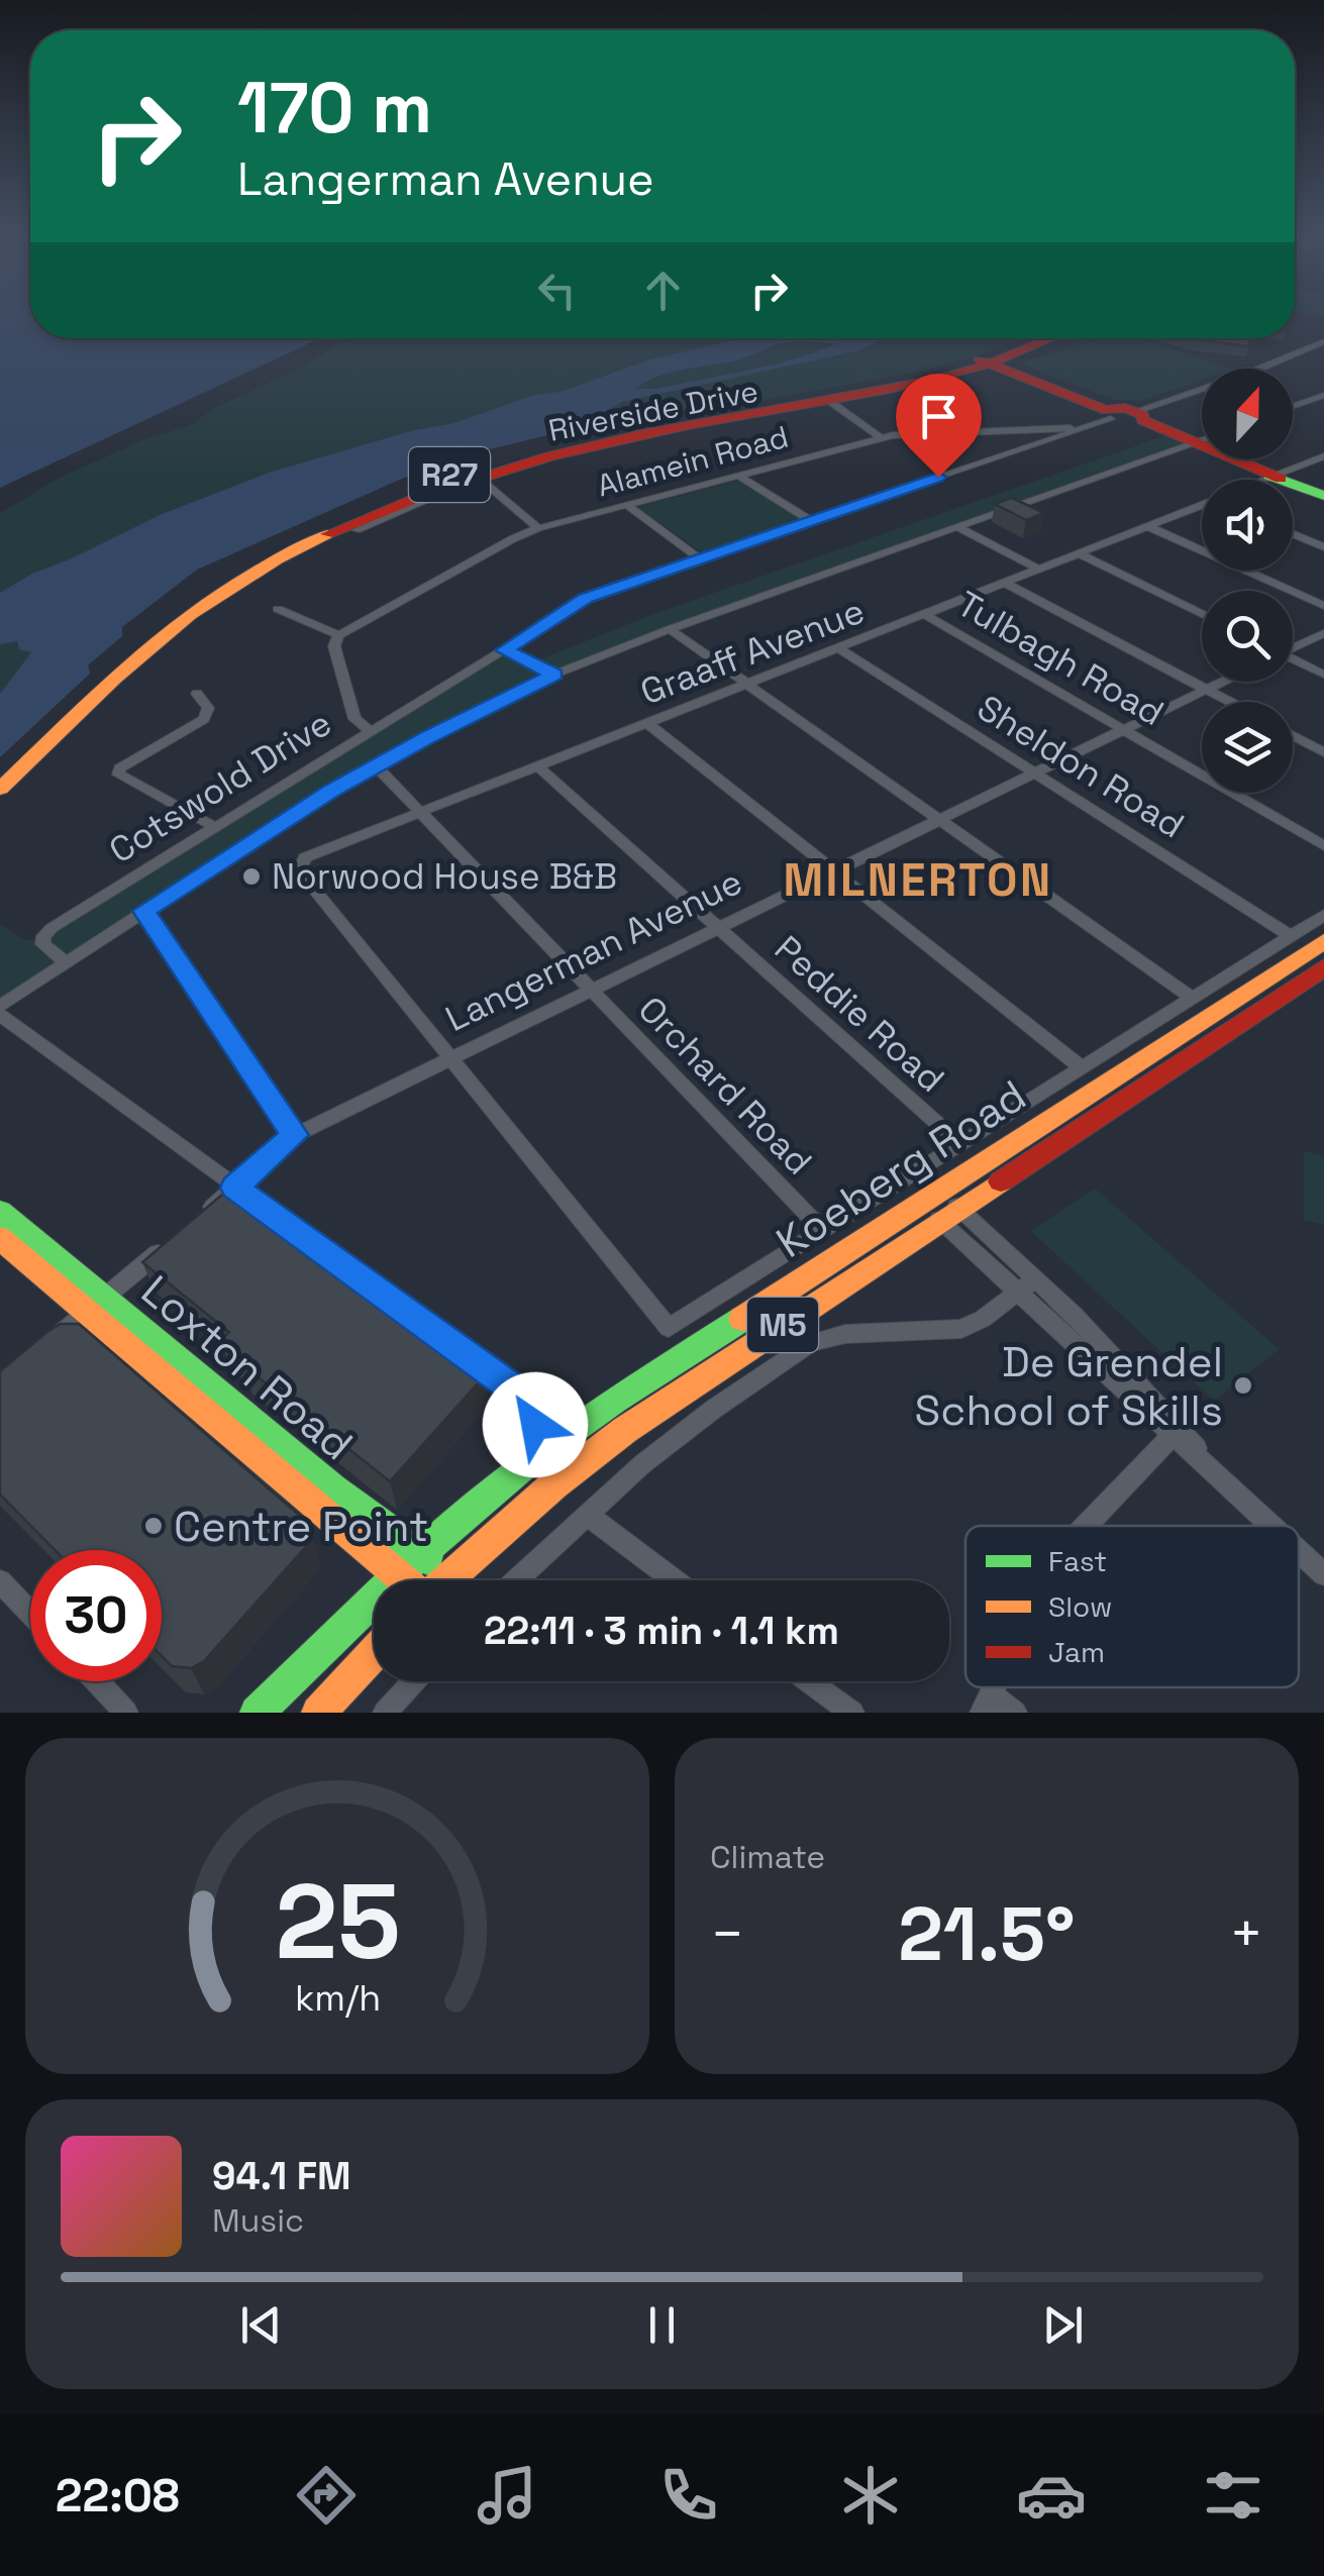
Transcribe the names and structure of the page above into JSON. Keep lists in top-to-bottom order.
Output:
{
  "streets": {
    "main road": [
      "R27",
      "Koeberg Road",
      "M5",
      "Loxton Road"
    ],
    "street": [
      "Riverside Drive",
      "Alamein Road",
      "Graaff Avenue",
      "Tulbagh Road",
      "Sheldon Road",
      "Cotswold Drive",
      "Langerman Avenue",
      "Peddie Road",
      "Orchard Road"
    ]
  },
  "crossings": [
    ["Riverside Drive", "R27"],
    ["Alamein Road", "Cotswold Drive"],
    ["Graaff Avenue", "Tulbagh Road"],
    ["Graaff Avenue", "Sheldon Road"],
    ["Graaff Avenue", "Langerman Avenue"],
    ["Graaff Avenue", "Peddie Road"],
    ["Graaff Avenue", "Orchard Road"],
    ["Tulbagh Road", "Langerman Avenue"],
    ["Sheldon Road", "Langerman Avenue"],
    ["Langerman Avenue", "Peddie Road"],
    ["Langerman Avenue", "Orchard Road"],
    ["Langerman Avenue", "Loxton Road"],
    ["Koeberg Road", "Loxton Road"]
  ],
  "districts": ["MILNERTON"],
  "places": ["Norwood House B&B", "De Grendel School of Skills", "Centre Point"],
  "legend": ["Fast", "Slow", "Jam"],
  "north": "top",
  "page": {
    "turn": ["170 m", "Langerman Avenue"],
    "limit": "30",
    "trip": "22:11 · 3 min · 1.1 km",
    "tile": "Climate",
    "heat": ["−", "21.5°", "+"],
    "song": ["94.1 FM", "Music"],
    "tabs": "22:08",
    "gauge": ["25", "km/h"]
  }
}
